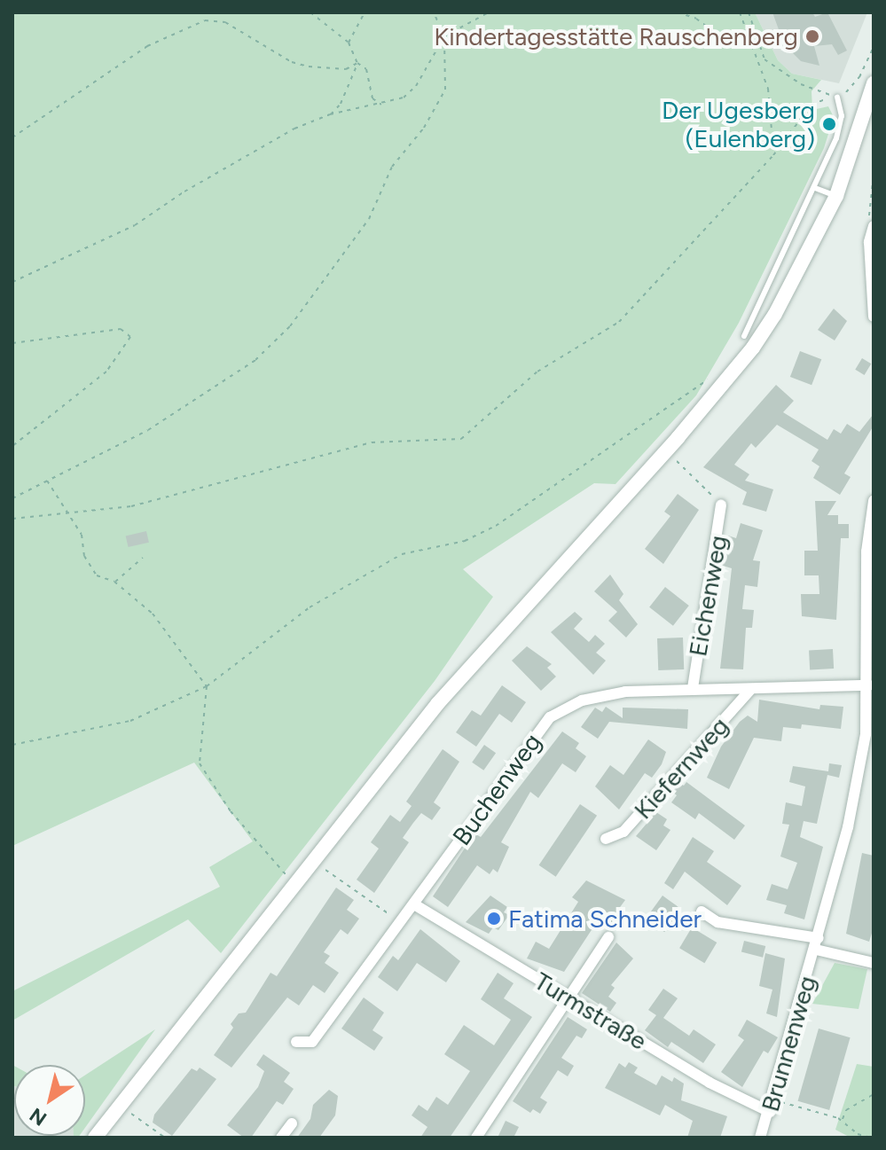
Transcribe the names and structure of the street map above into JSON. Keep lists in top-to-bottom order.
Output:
{
  "streets": {
    "street": [
      "Eichenweg",
      "Kiefernweg",
      "Buchenweg",
      "Turmstraße",
      "Brunnenweg"
    ]
  },
  "crossings": [
    ["Eichenweg", "Buchenweg"],
    ["Kiefernweg", "Buchenweg"],
    ["Buchenweg", "Turmstraße"],
    ["Buchenweg", "Brunnenweg"],
    ["Turmstraße", "Brunnenweg"]
  ],
  "places": ["Kindertagesstätte Rauschenberg", "Der Ugesberg (Eulenberg)", "Fatima Schneider"],
  "north": "bottom left"
}
